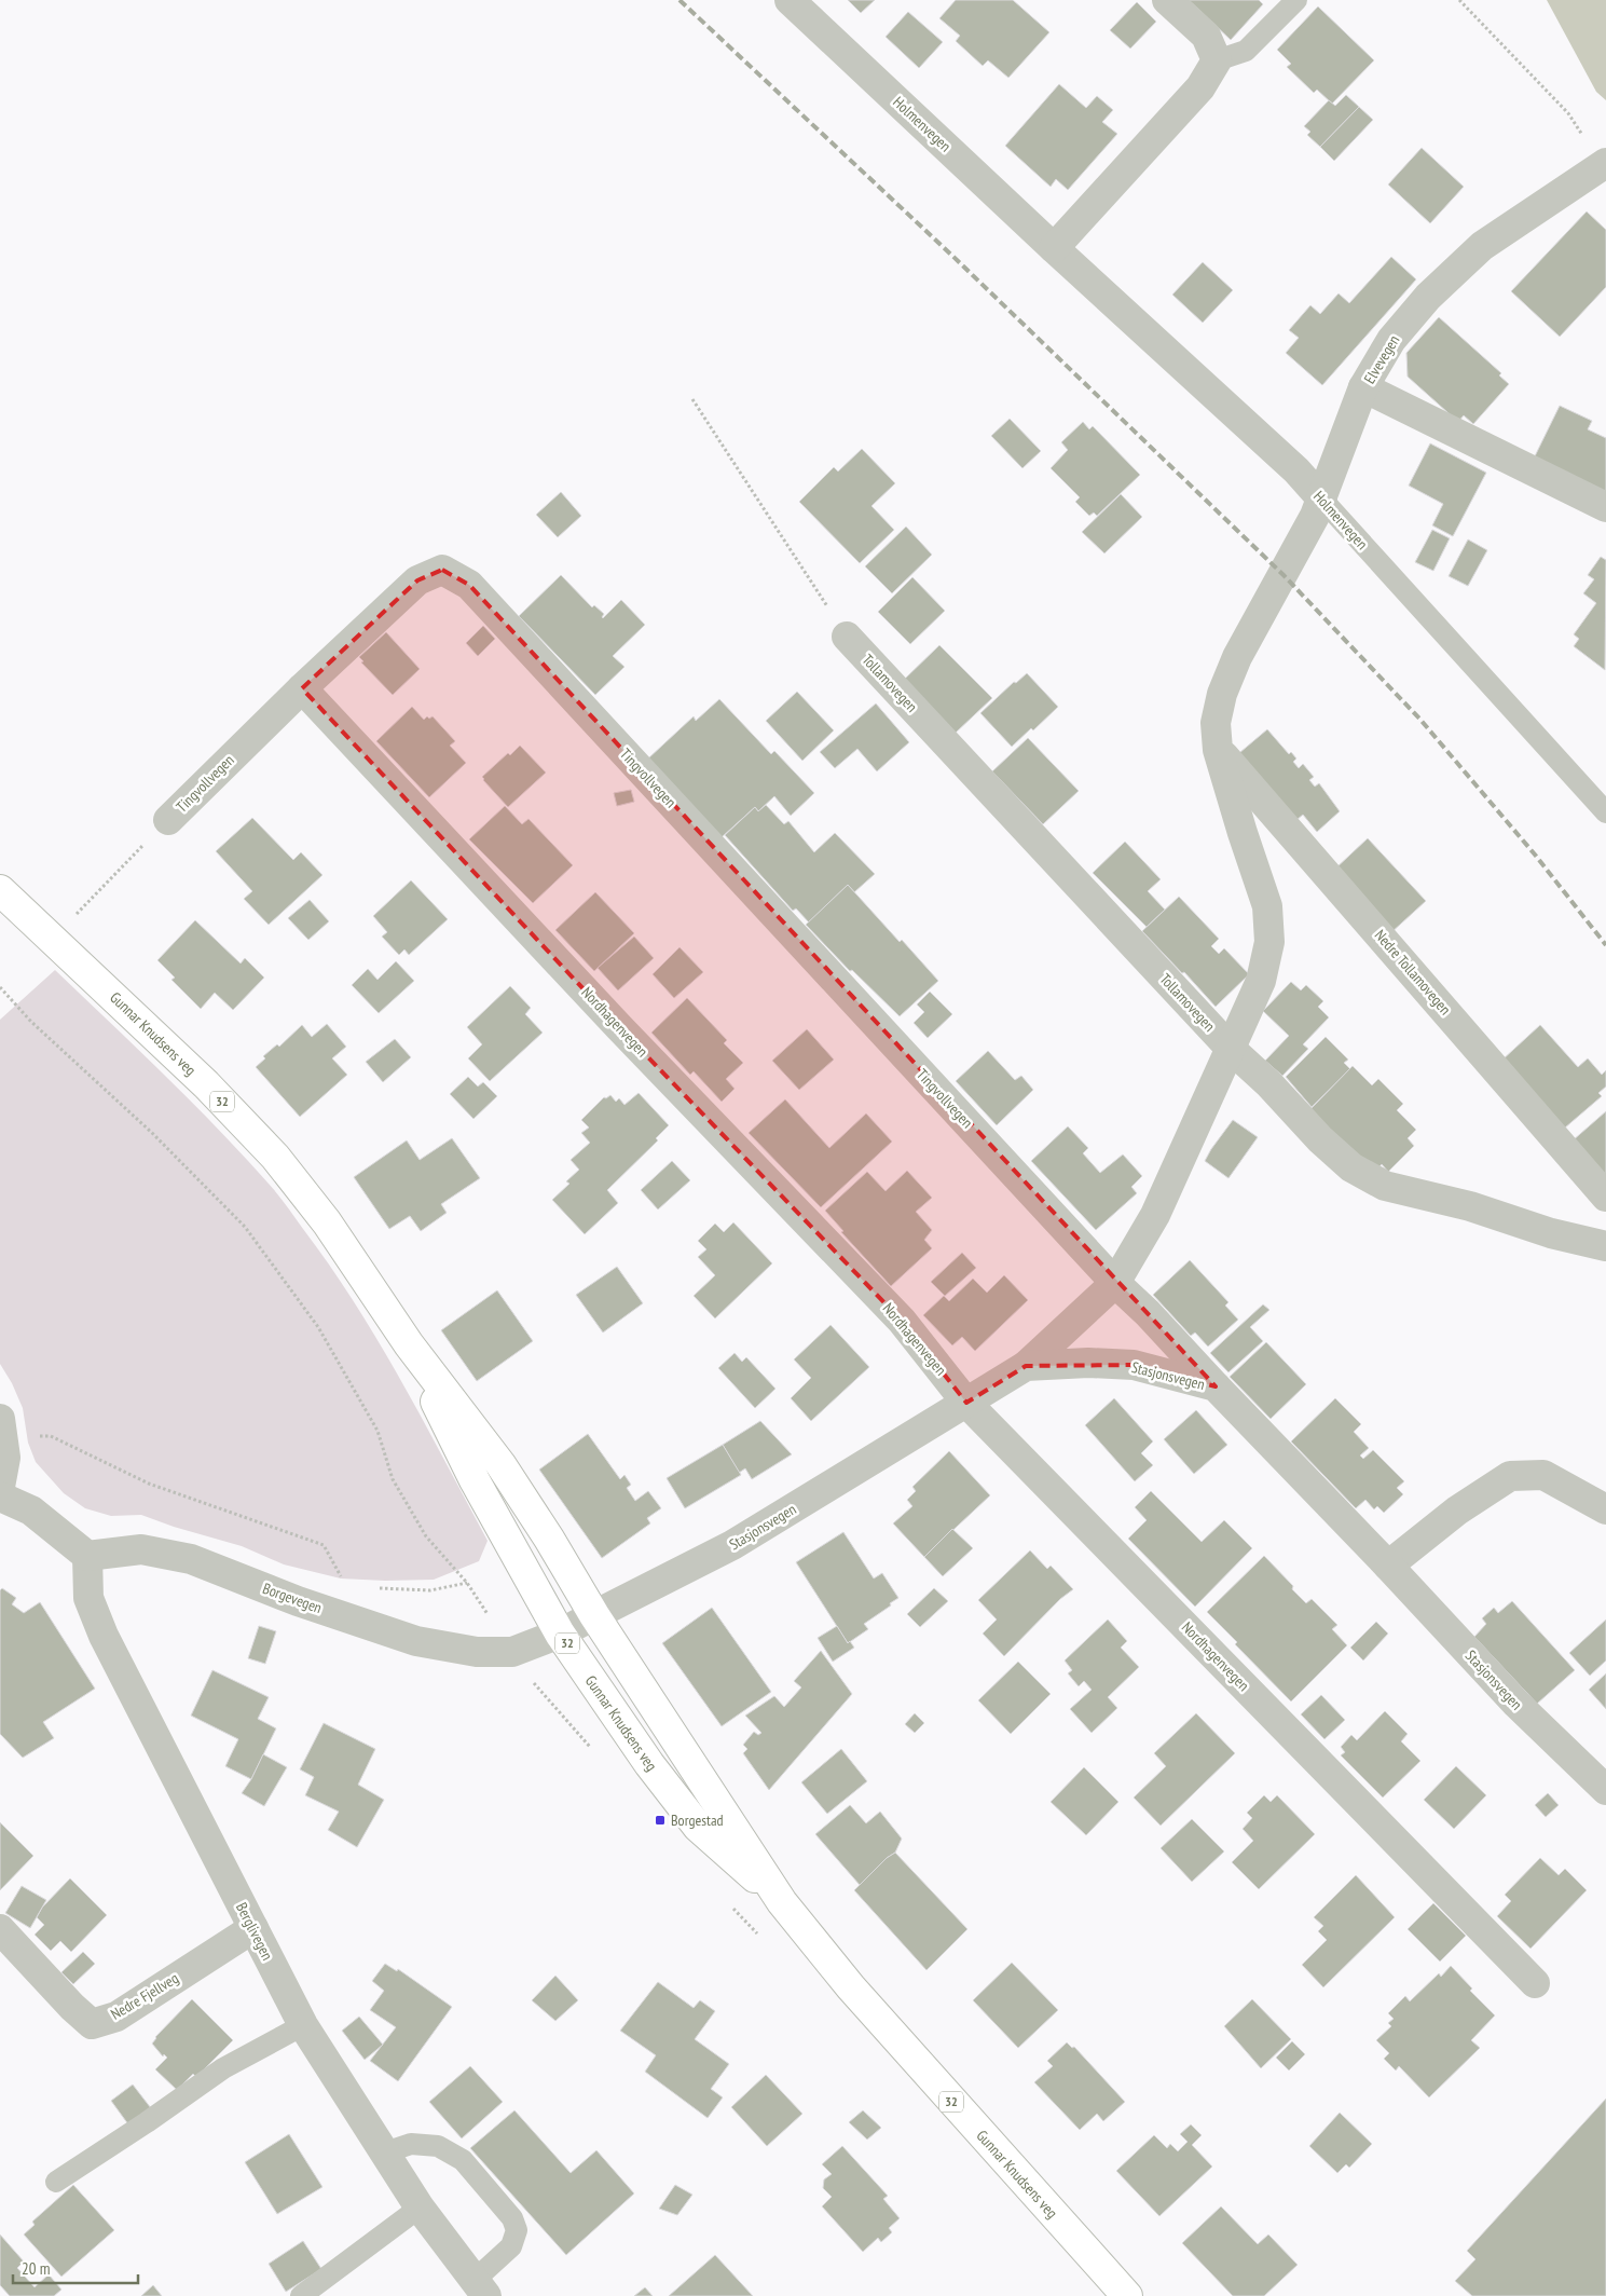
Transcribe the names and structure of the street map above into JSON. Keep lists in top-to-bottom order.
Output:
{
  "streets": {
    "main road": ["Gunnar Knudsens veg", "32"],
    "street": [
      "Holmenvegen",
      "Elvevegen",
      "Tollamovegen",
      "Tingvollvegen",
      "Nedre Tollamovegen",
      "Nordhagenvegen",
      "Stasjonsvegen",
      "Borgevegen",
      "Berglivegen",
      "Nedre Fjellveg"
    ]
  },
  "crossings": [
    ["Tingvollvegen", "Nordhagenvegen"],
    ["Tingvollvegen", "Gunnar Knudsens veg"],
    ["Tingvollvegen", "Stasjonsvegen"],
    ["Nordhagenvegen", "Stasjonsvegen"],
    ["Gunnar Knudsens veg", "Stasjonsvegen"],
    ["Gunnar Knudsens veg", "Borgevegen"],
    ["Stasjonsvegen", "Borgevegen"],
    ["Borgevegen", "Berglivegen"],
    ["Berglivegen", "Nedre Fjellveg"]
  ],
  "places": {
    "transit": ["Borgestad"]
  },
  "scale_bar": "20 m"
}
